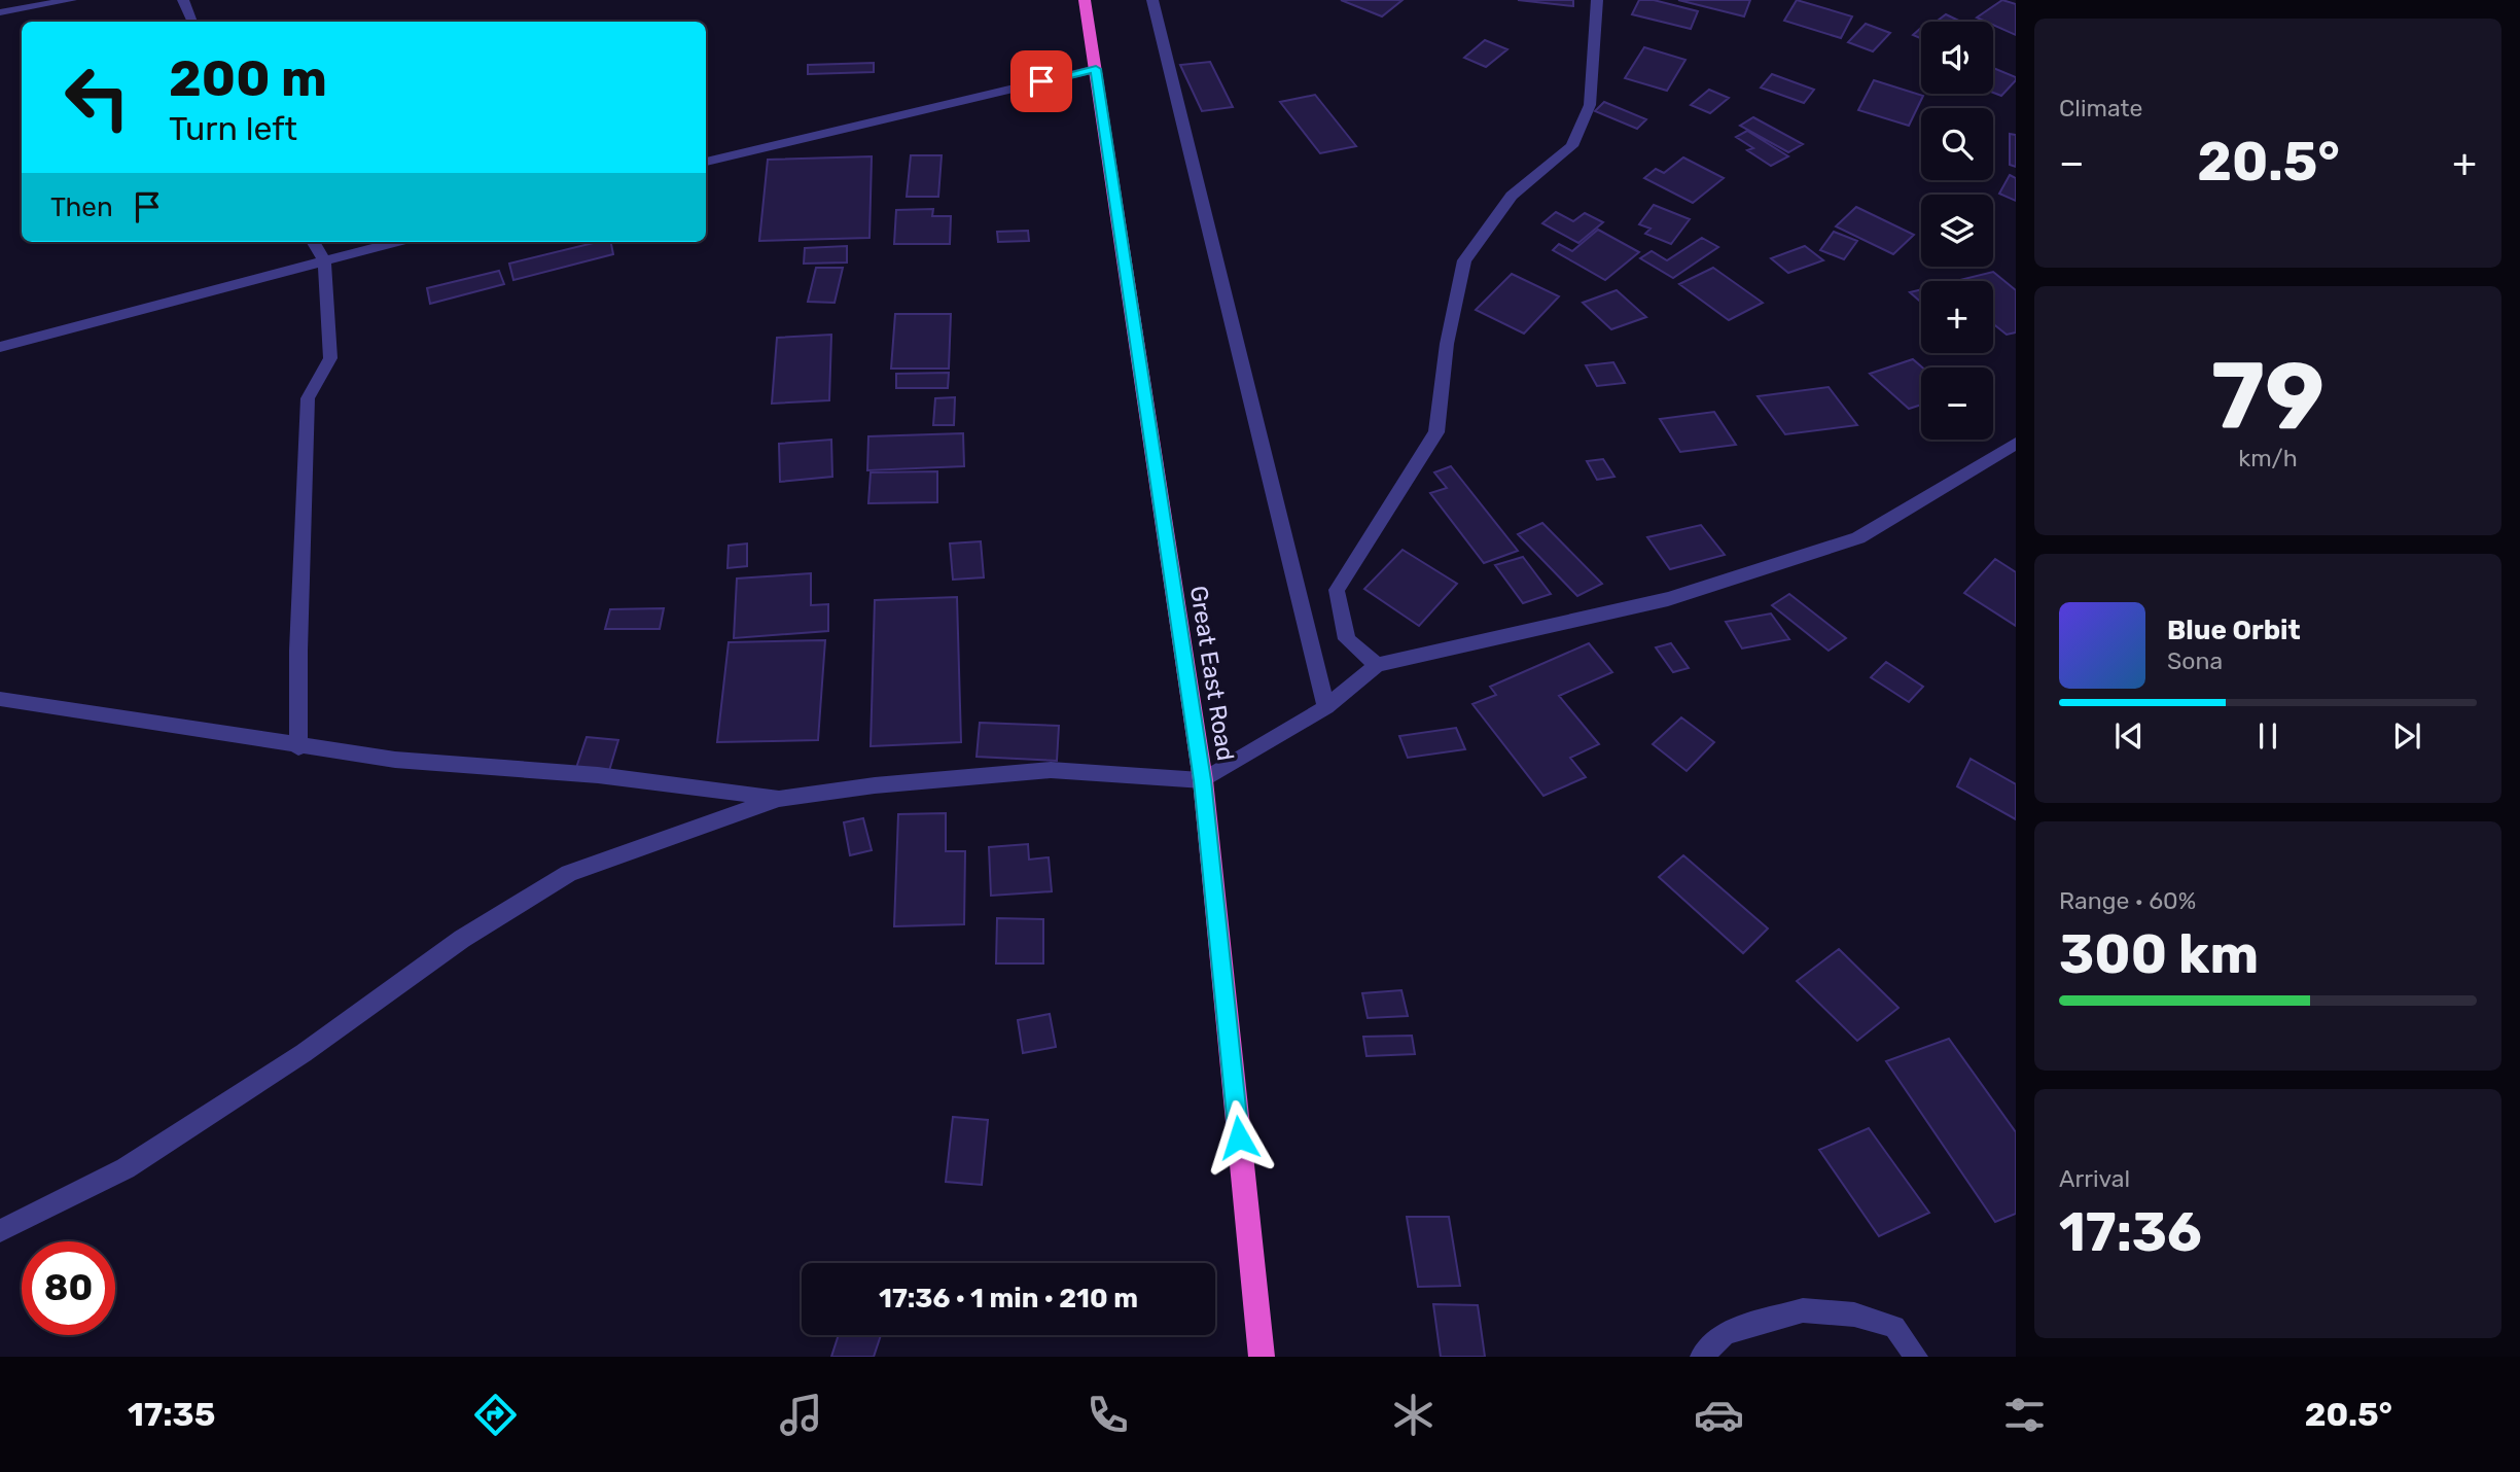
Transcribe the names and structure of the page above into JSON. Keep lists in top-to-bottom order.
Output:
{
  "streets": {
    "highway": ["Great East Road"]
  },
  "page": {
    "tile": [
      "Climate",
      ["79", "km/h"],
      ["Range · 60%", "300 km"],
      ["Arrival", "17:36"]
    ],
    "map_buttons": ["+", "−"],
    "turn": ["200 m", "Turn left"],
    "heat": ["−", "20.5°", "+"],
    "then": "Then",
    "song": ["Blue Orbit", "Sona"],
    "limit": "80",
    "trip": "17:36 · 1 min · 210 m",
    "tabs": ["17:35", "20.5°"]
  }
}
